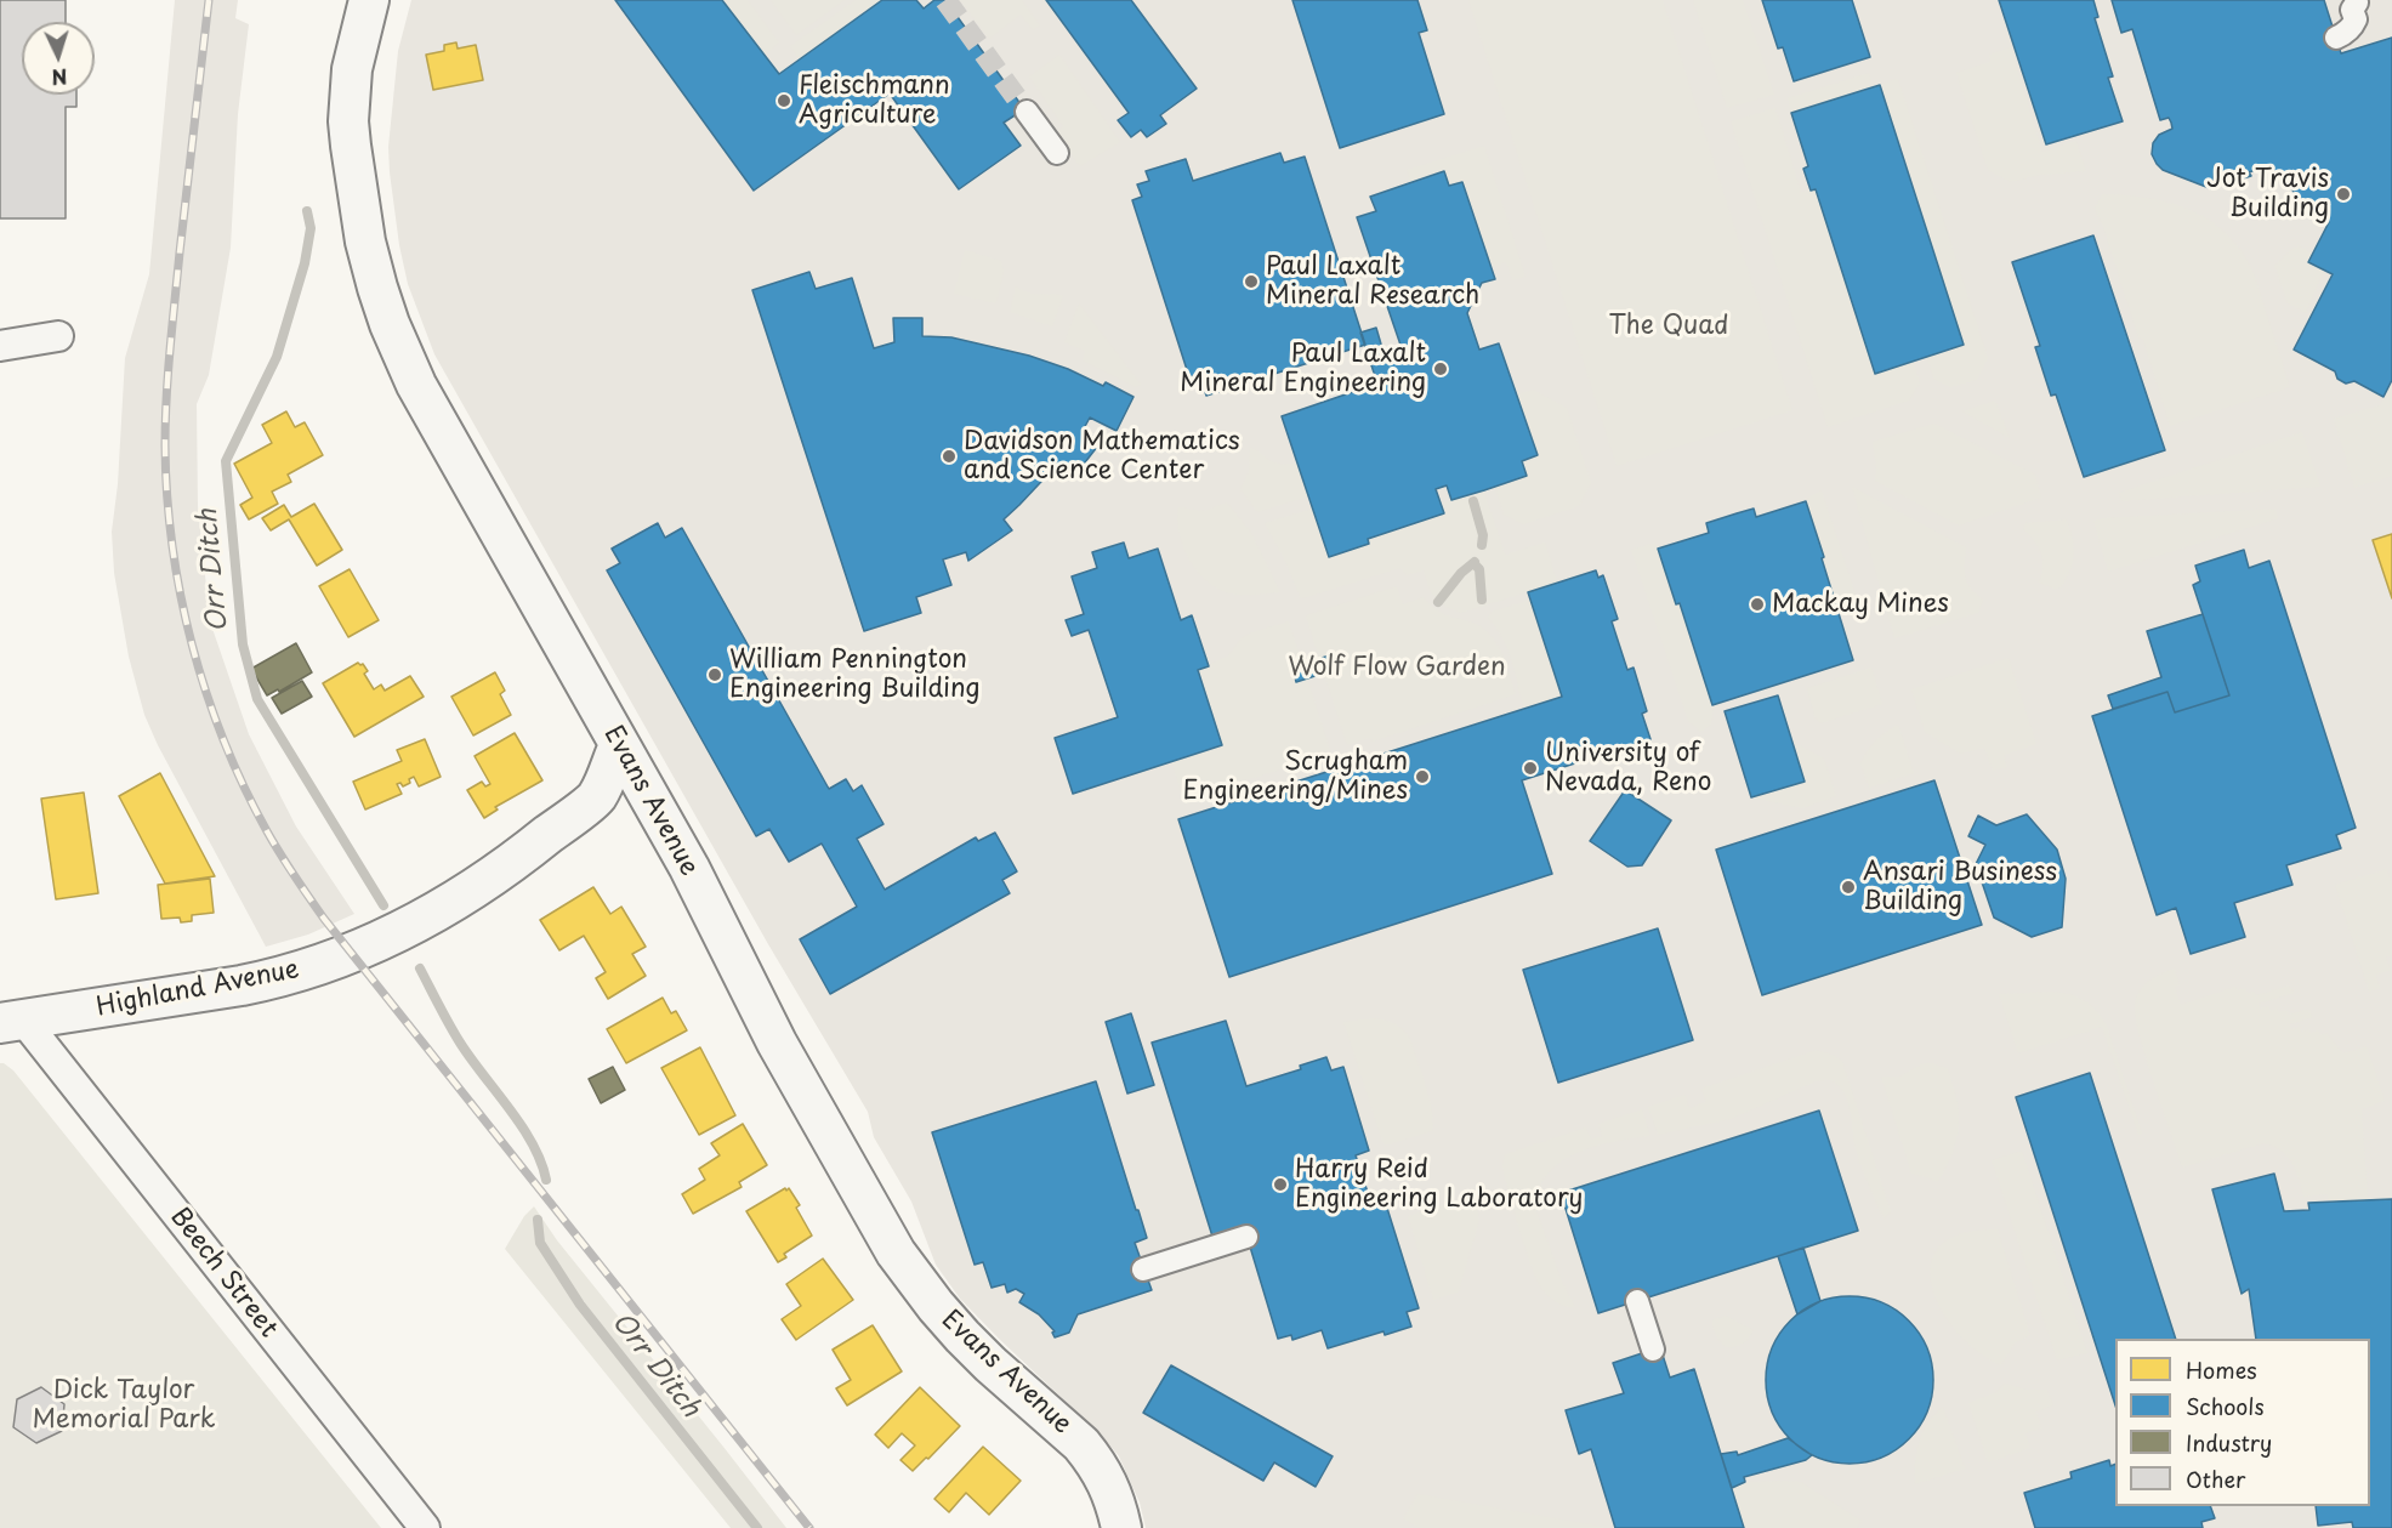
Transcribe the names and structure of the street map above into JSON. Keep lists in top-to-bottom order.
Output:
{
  "streets": {
    "street": ["Evans Avenue", "Highland Avenue", "Beech Street"]
  },
  "crossings": [
    ["Evans Avenue", "Highland Avenue"],
    ["Highland Avenue", "Beech Street"]
  ],
  "water": ["Orr Ditch"],
  "parks": ["The Quad", "Wolf Flow Garden", "Dick Taylor Memorial Park"],
  "places": [
    "Fleischmann Agriculture",
    "Jot Travis Building",
    "Paul Laxalt Mineral Research",
    "Paul Laxalt Mineral Engineering",
    "Davidson Mathematics and Science Center",
    "Mackay Mines",
    "William Pennington Engineering Building",
    "University of Nevada, Reno",
    "Scrugham Engineering/Mines",
    "Ansari Business Building",
    "Harry Reid Engineering Laboratory"
  ],
  "legend": [
    "Homes",
    "Schools",
    "Industry",
    "Other"
  ],
  "north": "bottom"
}
